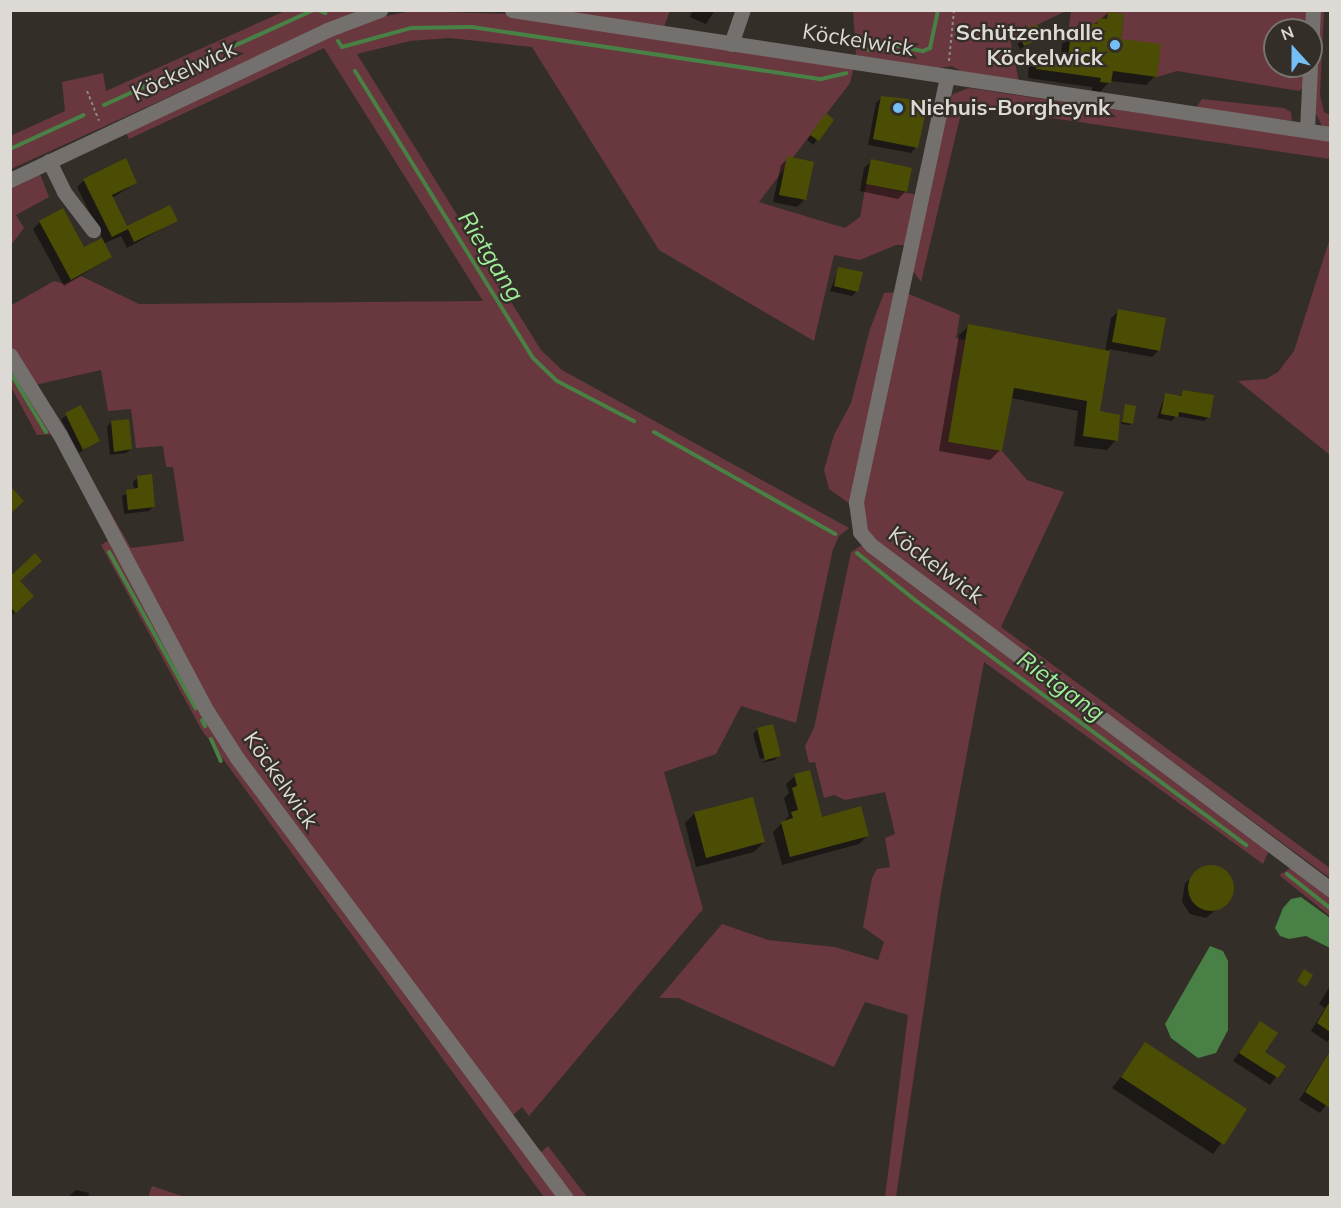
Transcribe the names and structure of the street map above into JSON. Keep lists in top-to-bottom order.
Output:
{
  "streets": {
    "street": ["Köckelwick"]
  },
  "water": ["Rietgang"],
  "places": ["Schützenhalle Köckelwick", "Niehuis-Borgheynk"],
  "north": "top"
}
